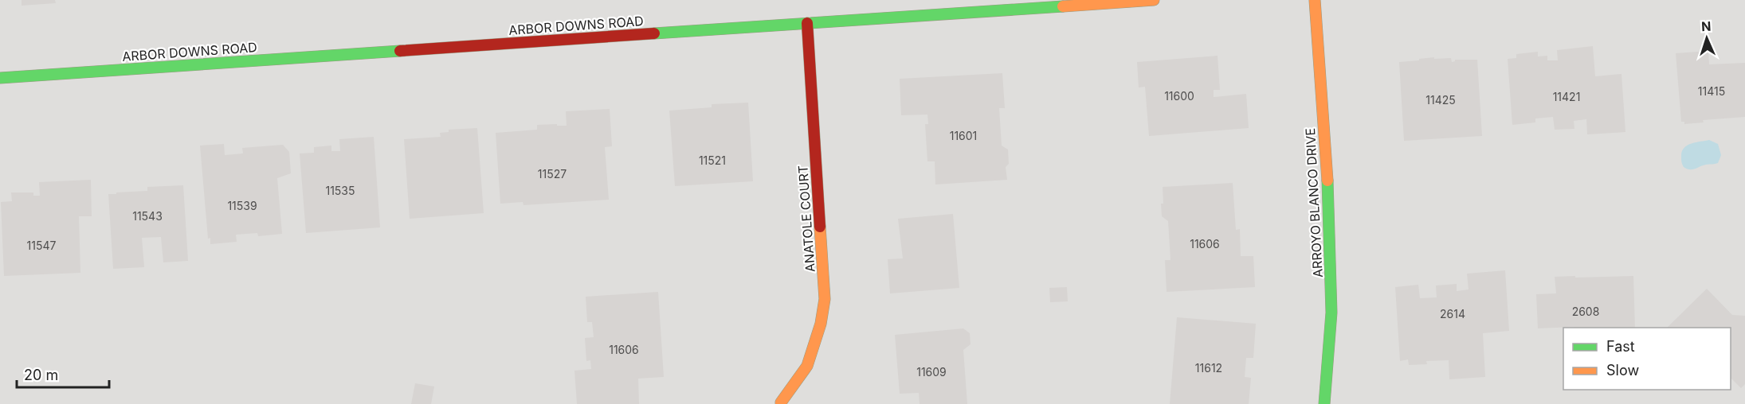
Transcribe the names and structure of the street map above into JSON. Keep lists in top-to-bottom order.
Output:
{
  "streets": {
    "street": ["ARBOR DOWNS ROAD", "ARROYO BLANCO DRIVE", "ANATOLE COURT"]
  },
  "crossings": [
    ["ARBOR DOWNS ROAD", "ANATOLE COURT"]
  ],
  "house_numbers": [
    "11415",
    "11600",
    "11421",
    "11425",
    "11601",
    "11521",
    "11527",
    "11535",
    "11539",
    "11543",
    "11606",
    "11547",
    "2608",
    "2614",
    "11606",
    "11612",
    "11609"
  ],
  "legend": ["Fast", "Slow"],
  "scale_bar": "20 m",
  "north": "top"
}
